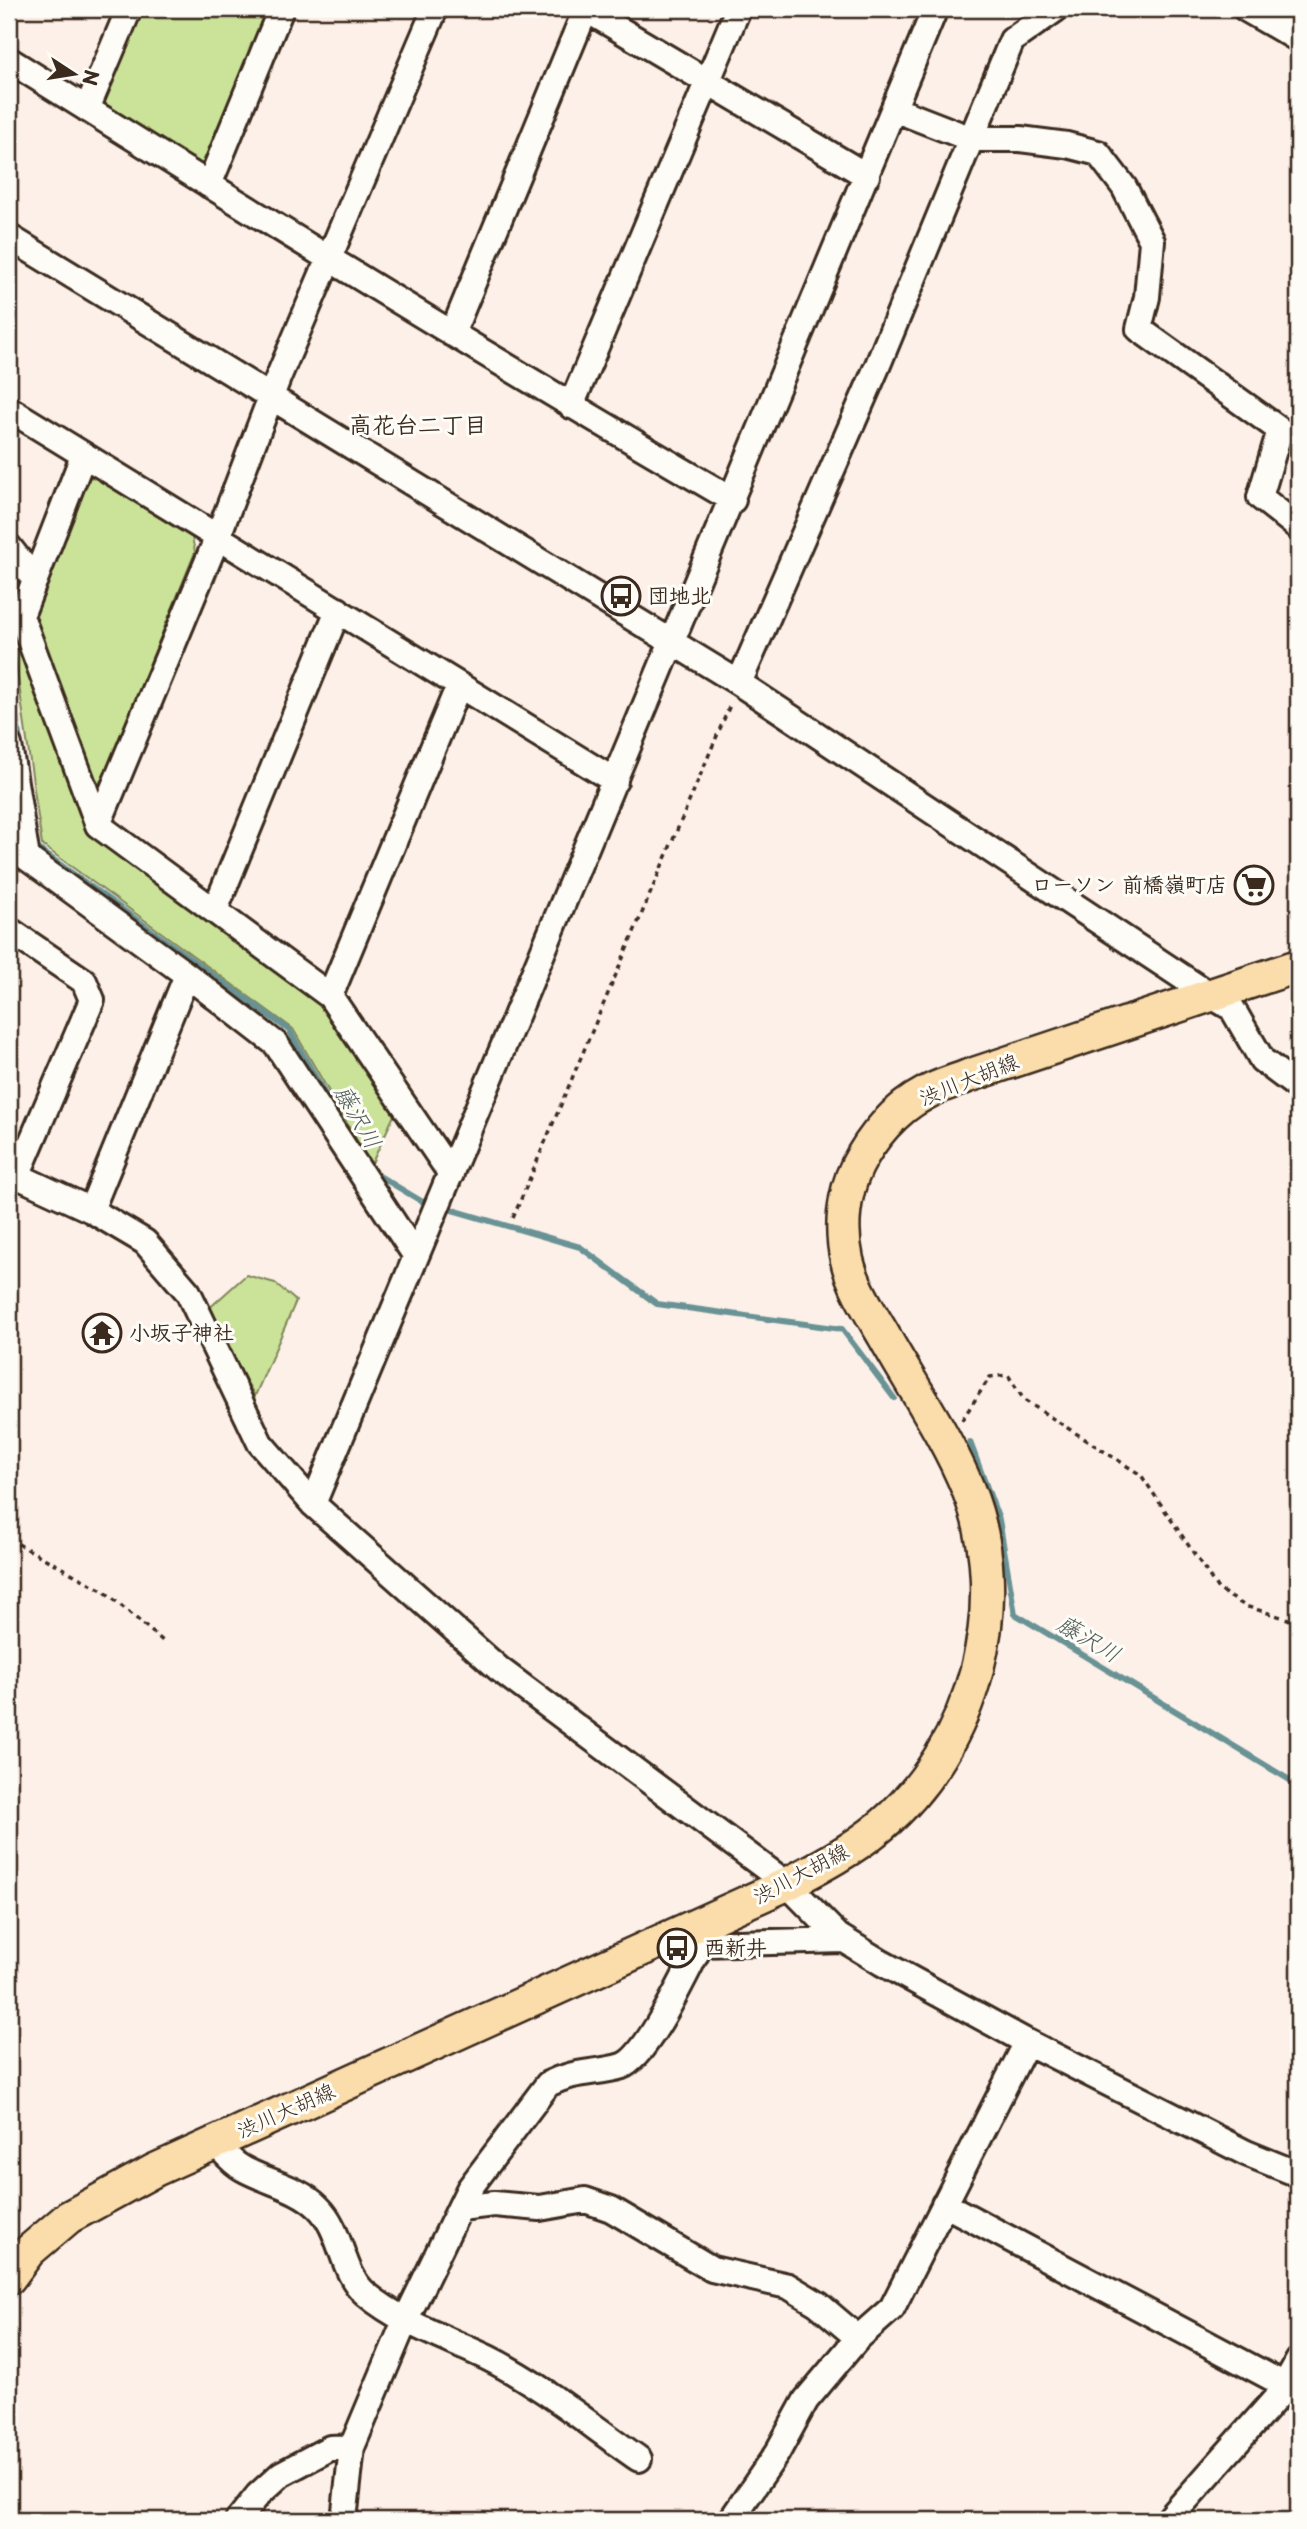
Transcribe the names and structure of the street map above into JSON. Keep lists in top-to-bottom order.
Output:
{
  "streets": {
    "main road": ["渋川大胡線"]
  },
  "districts": ["高花台二丁目"],
  "water": ["藤沢川"],
  "places": {
    "bus stop": ["団地北", "西新井"],
    "supermarket": ["ローソン 前橋嶺町店"],
    "temple": ["小坂子神社"]
  },
  "north": "right"
}
